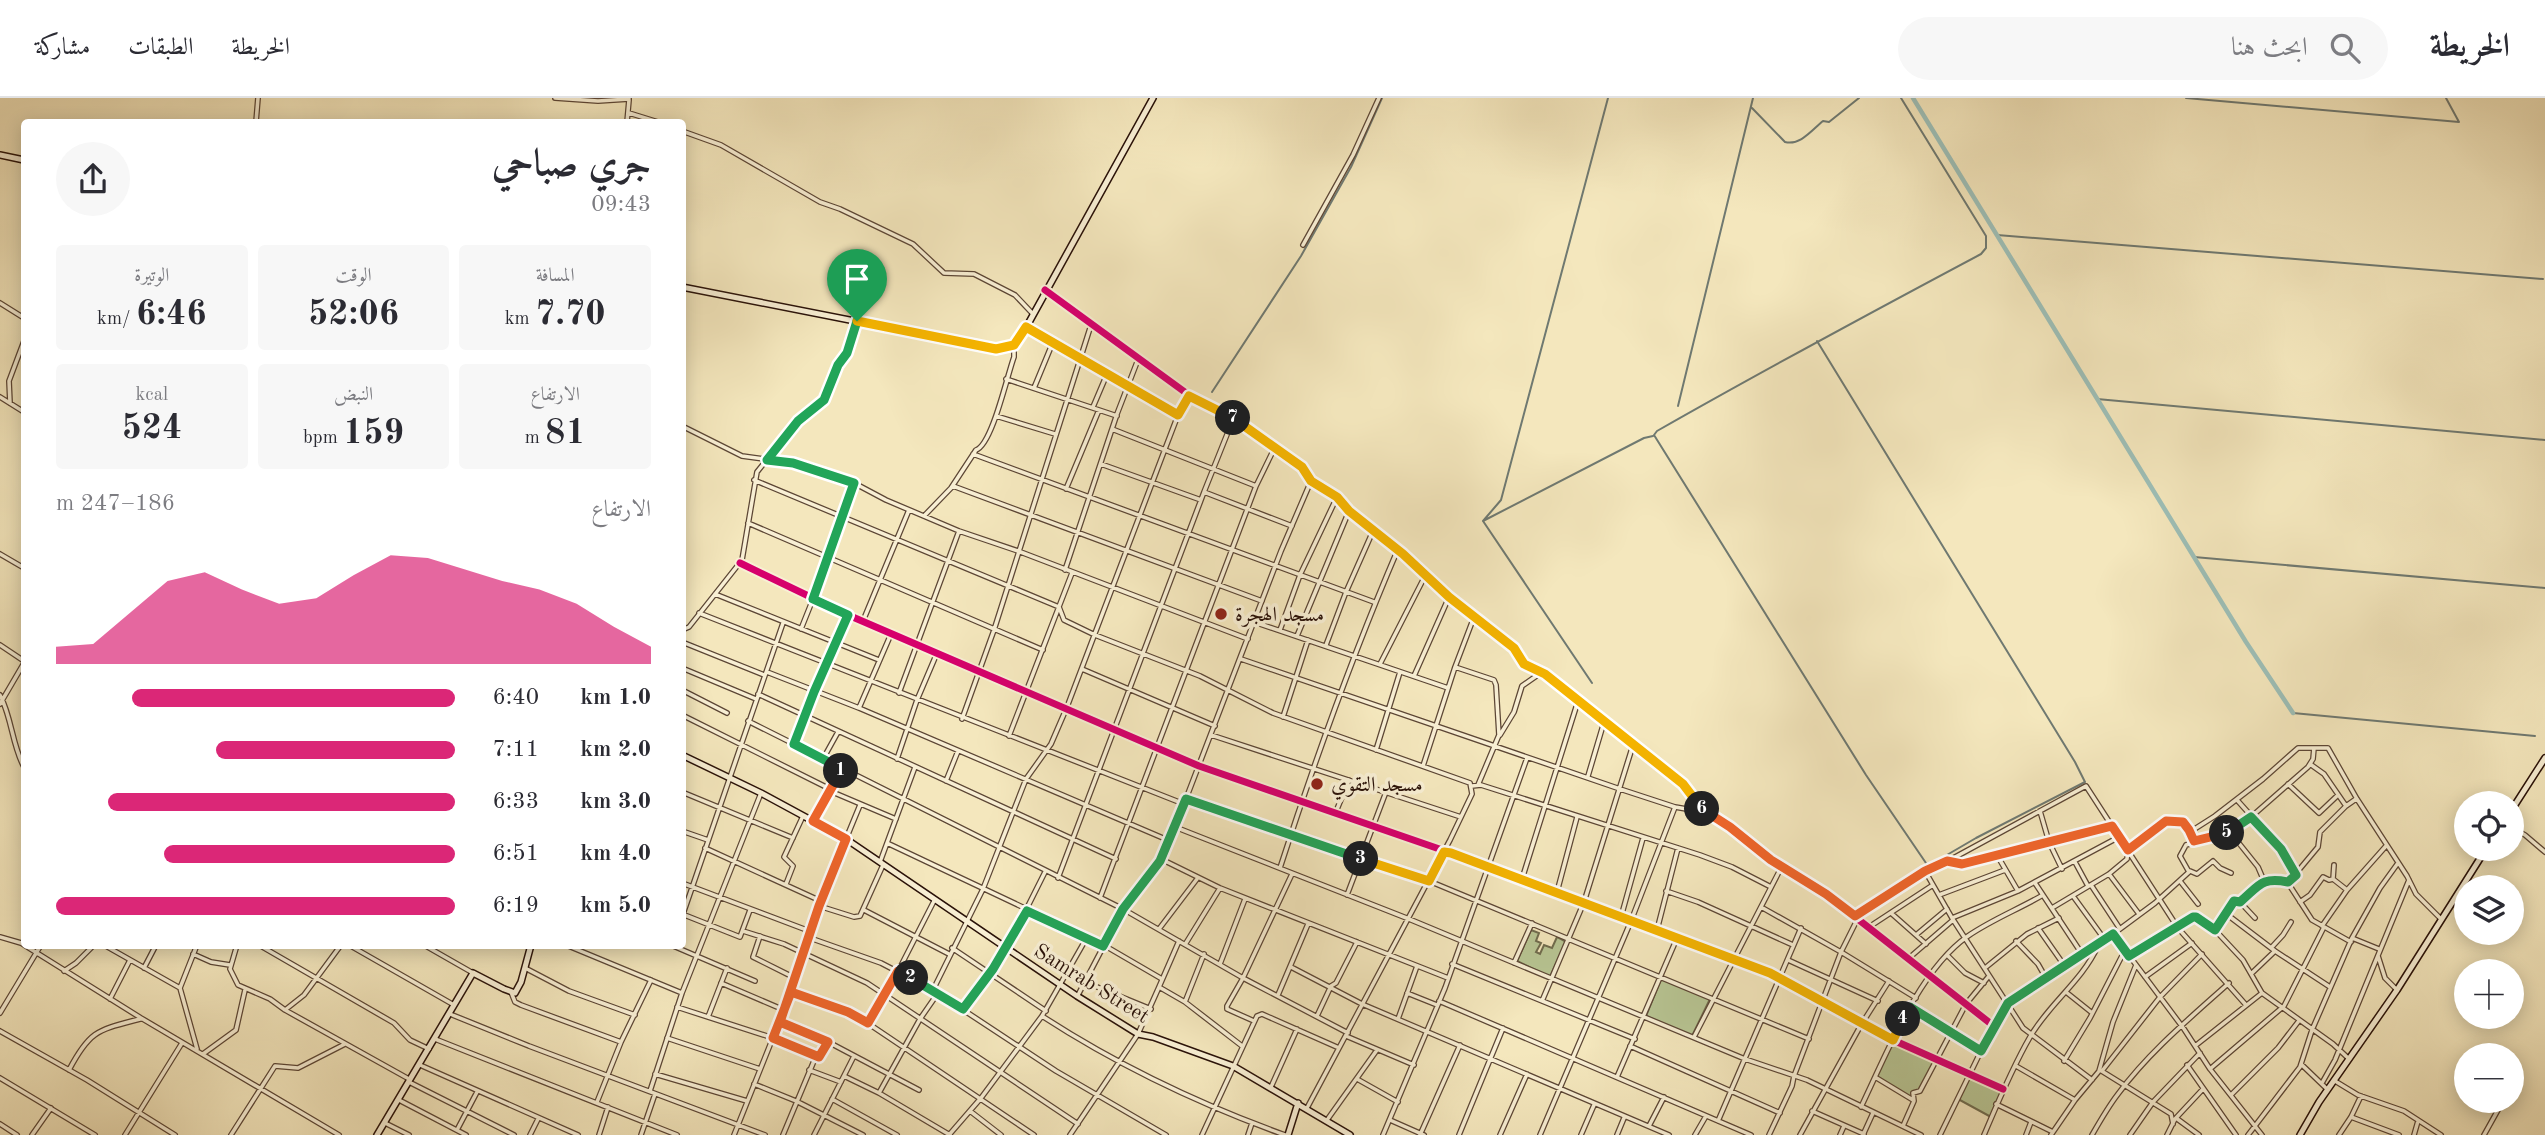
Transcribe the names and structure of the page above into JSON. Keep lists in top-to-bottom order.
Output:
{
  "streets": {
    "street": ["Samrab Street"]
  },
  "places": ["مسجد الهجرة", "مسجد التقوي"],
  "page": {
    "header": "الخريطة",
    "search": "ابحث هنا",
    "nav": ["الخريطة", "الطبقات", "مشاركة"],
    "heading": ["جري صباحي", "09:43"],
    "stats": [
      ["المسافة", "7.70 km"],
      ["الوقت", "52:06"],
      ["الوتيرة", "6:46 /km"],
      ["الارتفاع", "81 m"],
      ["النبض", "159 bpm"],
      ["kcal", "524"]
    ],
    "pins": [
      "7",
      "1",
      "6",
      "5",
      "3",
      "2",
      "4"
    ],
    "chart": ["الارتفاع", "186–247 m"],
    "list": [
      {
        "name": "1.0 km",
        "note": "6:40"
      },
      {
        "name": "2.0 km",
        "note": "7:11"
      },
      {
        "name": "3.0 km",
        "note": "6:33"
      },
      {
        "name": "4.0 km",
        "note": "6:51"
      },
      {
        "name": "5.0 km",
        "note": "6:19"
      }
    ],
    "map_buttons": ["+", "−"]
  }
}
